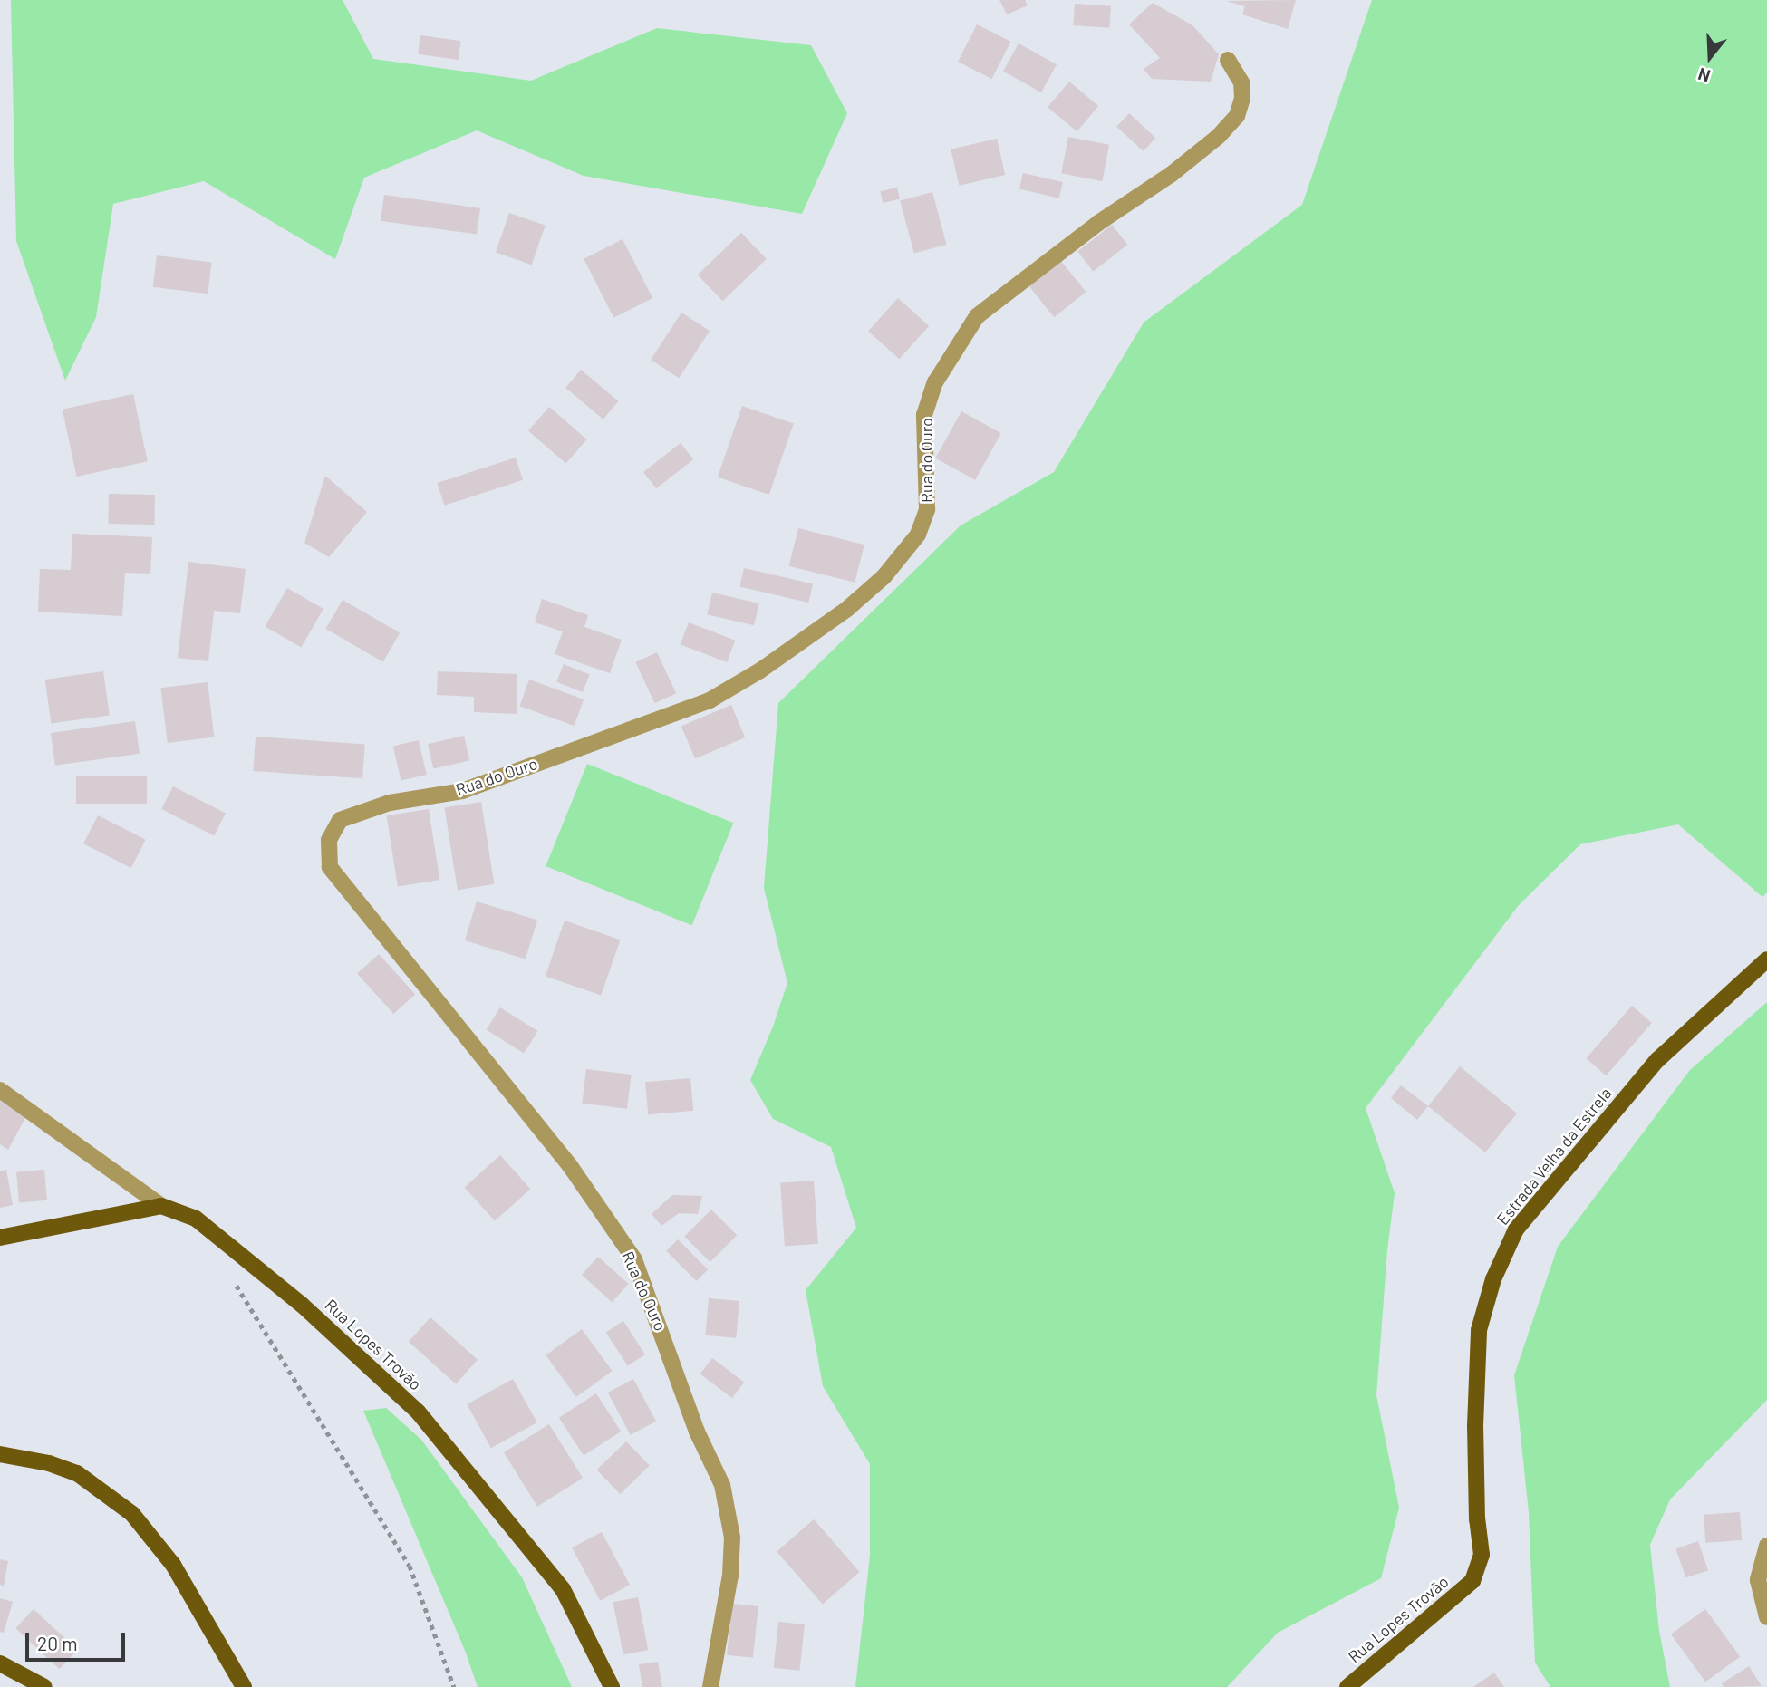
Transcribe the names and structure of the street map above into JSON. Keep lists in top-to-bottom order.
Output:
{
  "streets": {
    "main road": ["Estrada Velha da Estrela", "Rua Lopes Trovão"],
    "street": ["Rua do Ouro"]
  },
  "crossings": [
    ["Estrada Velha da Estrela", "Rua Lopes Trovão"]
  ],
  "scale_bar": "20 m",
  "north": "bottom"
}
